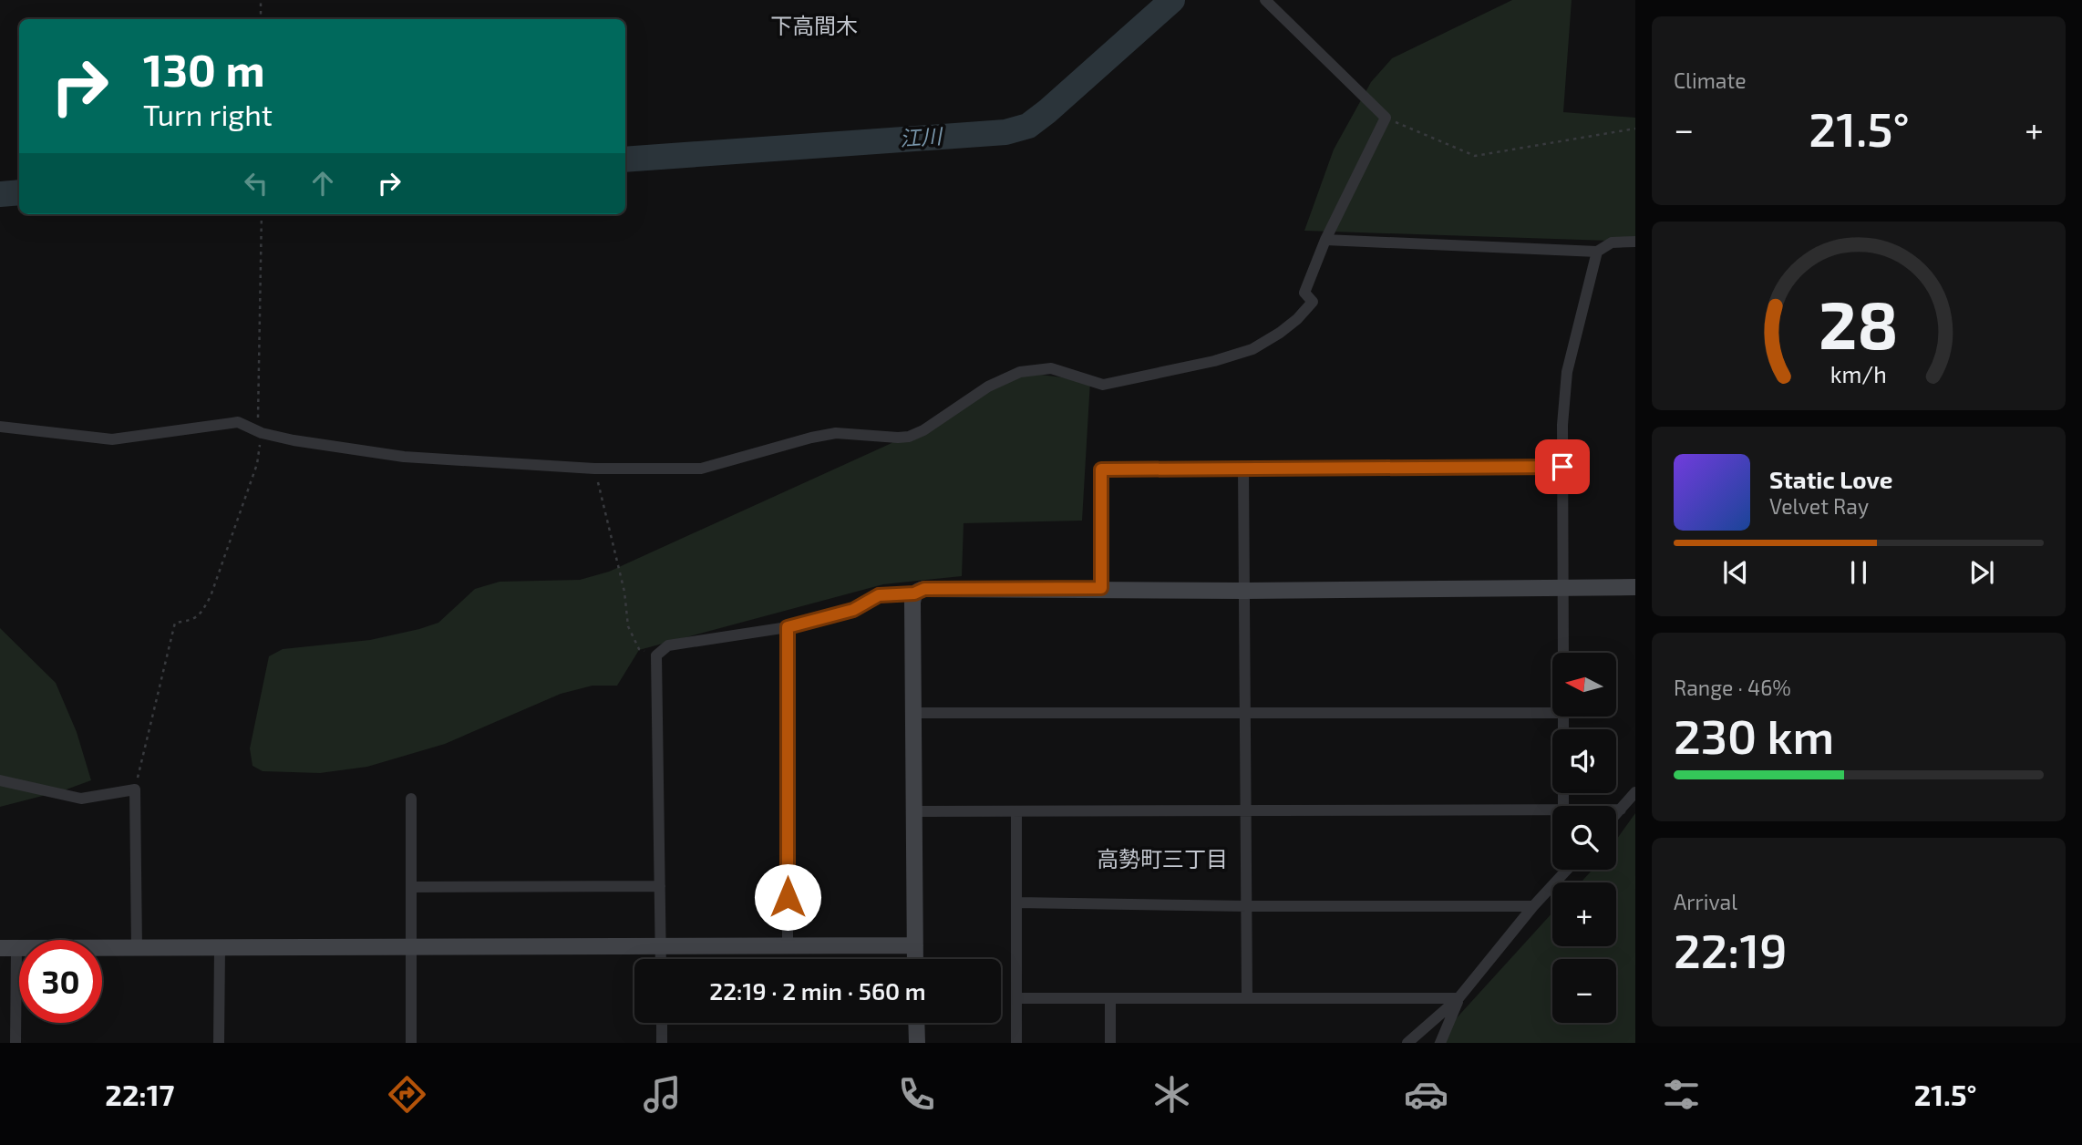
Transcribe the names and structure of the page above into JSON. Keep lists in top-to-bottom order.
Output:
{
  "districts": ["下高間木", "高勢町三丁目"],
  "water": ["江川"],
  "north": "left",
  "page": {
    "tile": [
      "Climate",
      ["Range · 46%", "230 km"],
      ["Arrival", "22:19"]
    ],
    "turn": ["130 m", "Turn right"],
    "heat": ["−", "21.5°", "+"],
    "song": ["Static Love", "Velvet Ray"],
    "map_buttons": ["+", "−"],
    "limit": "30",
    "trip": "22:19 · 2 min · 560 m",
    "tabs": ["22:17", "21.5°"],
    "gauge": ["28", "km/h"]
  }
}
